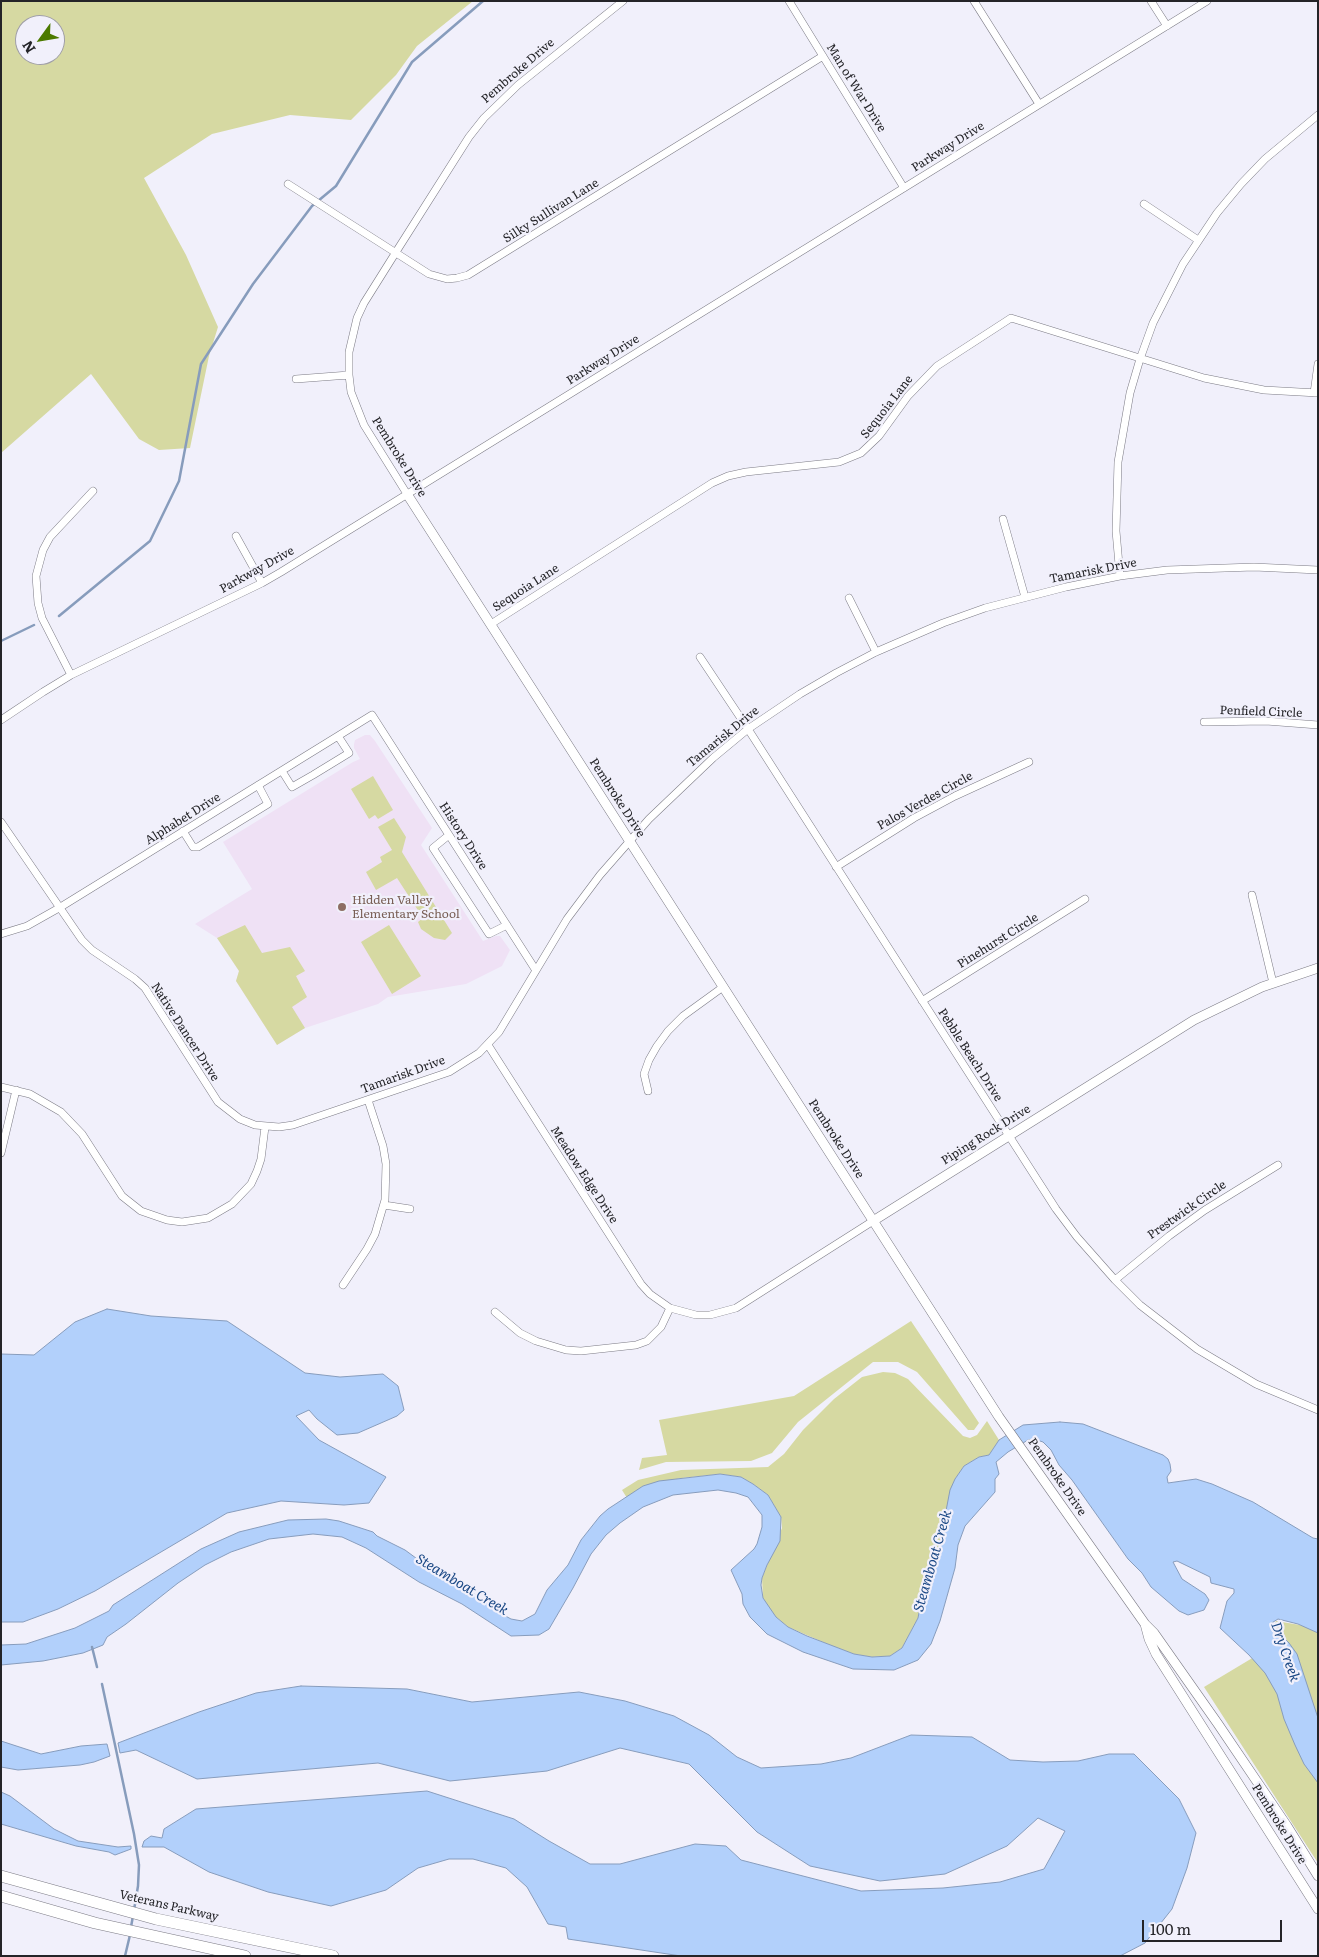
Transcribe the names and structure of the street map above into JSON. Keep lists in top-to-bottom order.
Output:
{
  "streets": {
    "main road": ["Veterans Parkway"],
    "street": [
      "Pembroke Drive",
      "Man of War Drive",
      "Parkway Drive",
      "Silky Sullivan Lane",
      "Sequoia Lane",
      "Tamarisk Drive",
      "Penfield Circle",
      "Palos Verdes Circle",
      "Alphabet Drive",
      "History Drive",
      "Pinehurst Circle",
      "Native Dancer Drive",
      "Pebble Beach Drive",
      "Piping Rock Drive",
      "Meadow Edge Drive",
      "Prestwick Circle"
    ]
  },
  "crossings": [
    ["Pembroke Drive", "Parkway Drive"],
    ["Pembroke Drive", "Silky Sullivan Lane"],
    ["Pembroke Drive", "Sequoia Lane"],
    ["Pembroke Drive", "Tamarisk Drive"],
    ["Pembroke Drive", "Piping Rock Drive"],
    ["Man of War Drive", "Parkway Drive"],
    ["Man of War Drive", "Silky Sullivan Lane"],
    ["Tamarisk Drive", "History Drive"],
    ["Tamarisk Drive", "Native Dancer Drive"],
    ["Tamarisk Drive", "Pebble Beach Drive"],
    ["Tamarisk Drive", "Meadow Edge Drive"],
    ["Palos Verdes Circle", "Pebble Beach Drive"],
    ["Alphabet Drive", "History Drive"],
    ["Alphabet Drive", "Native Dancer Drive"],
    ["Pinehurst Circle", "Pebble Beach Drive"],
    ["Pebble Beach Drive", "Piping Rock Drive"],
    ["Pebble Beach Drive", "Prestwick Circle"],
    ["Piping Rock Drive", "Meadow Edge Drive"]
  ],
  "water": ["Steamboat Creek", "Dry Creek"],
  "places": ["Hidden Valley Elementary School"],
  "scale_bar": "100 m",
  "north": "bottom left"
}
